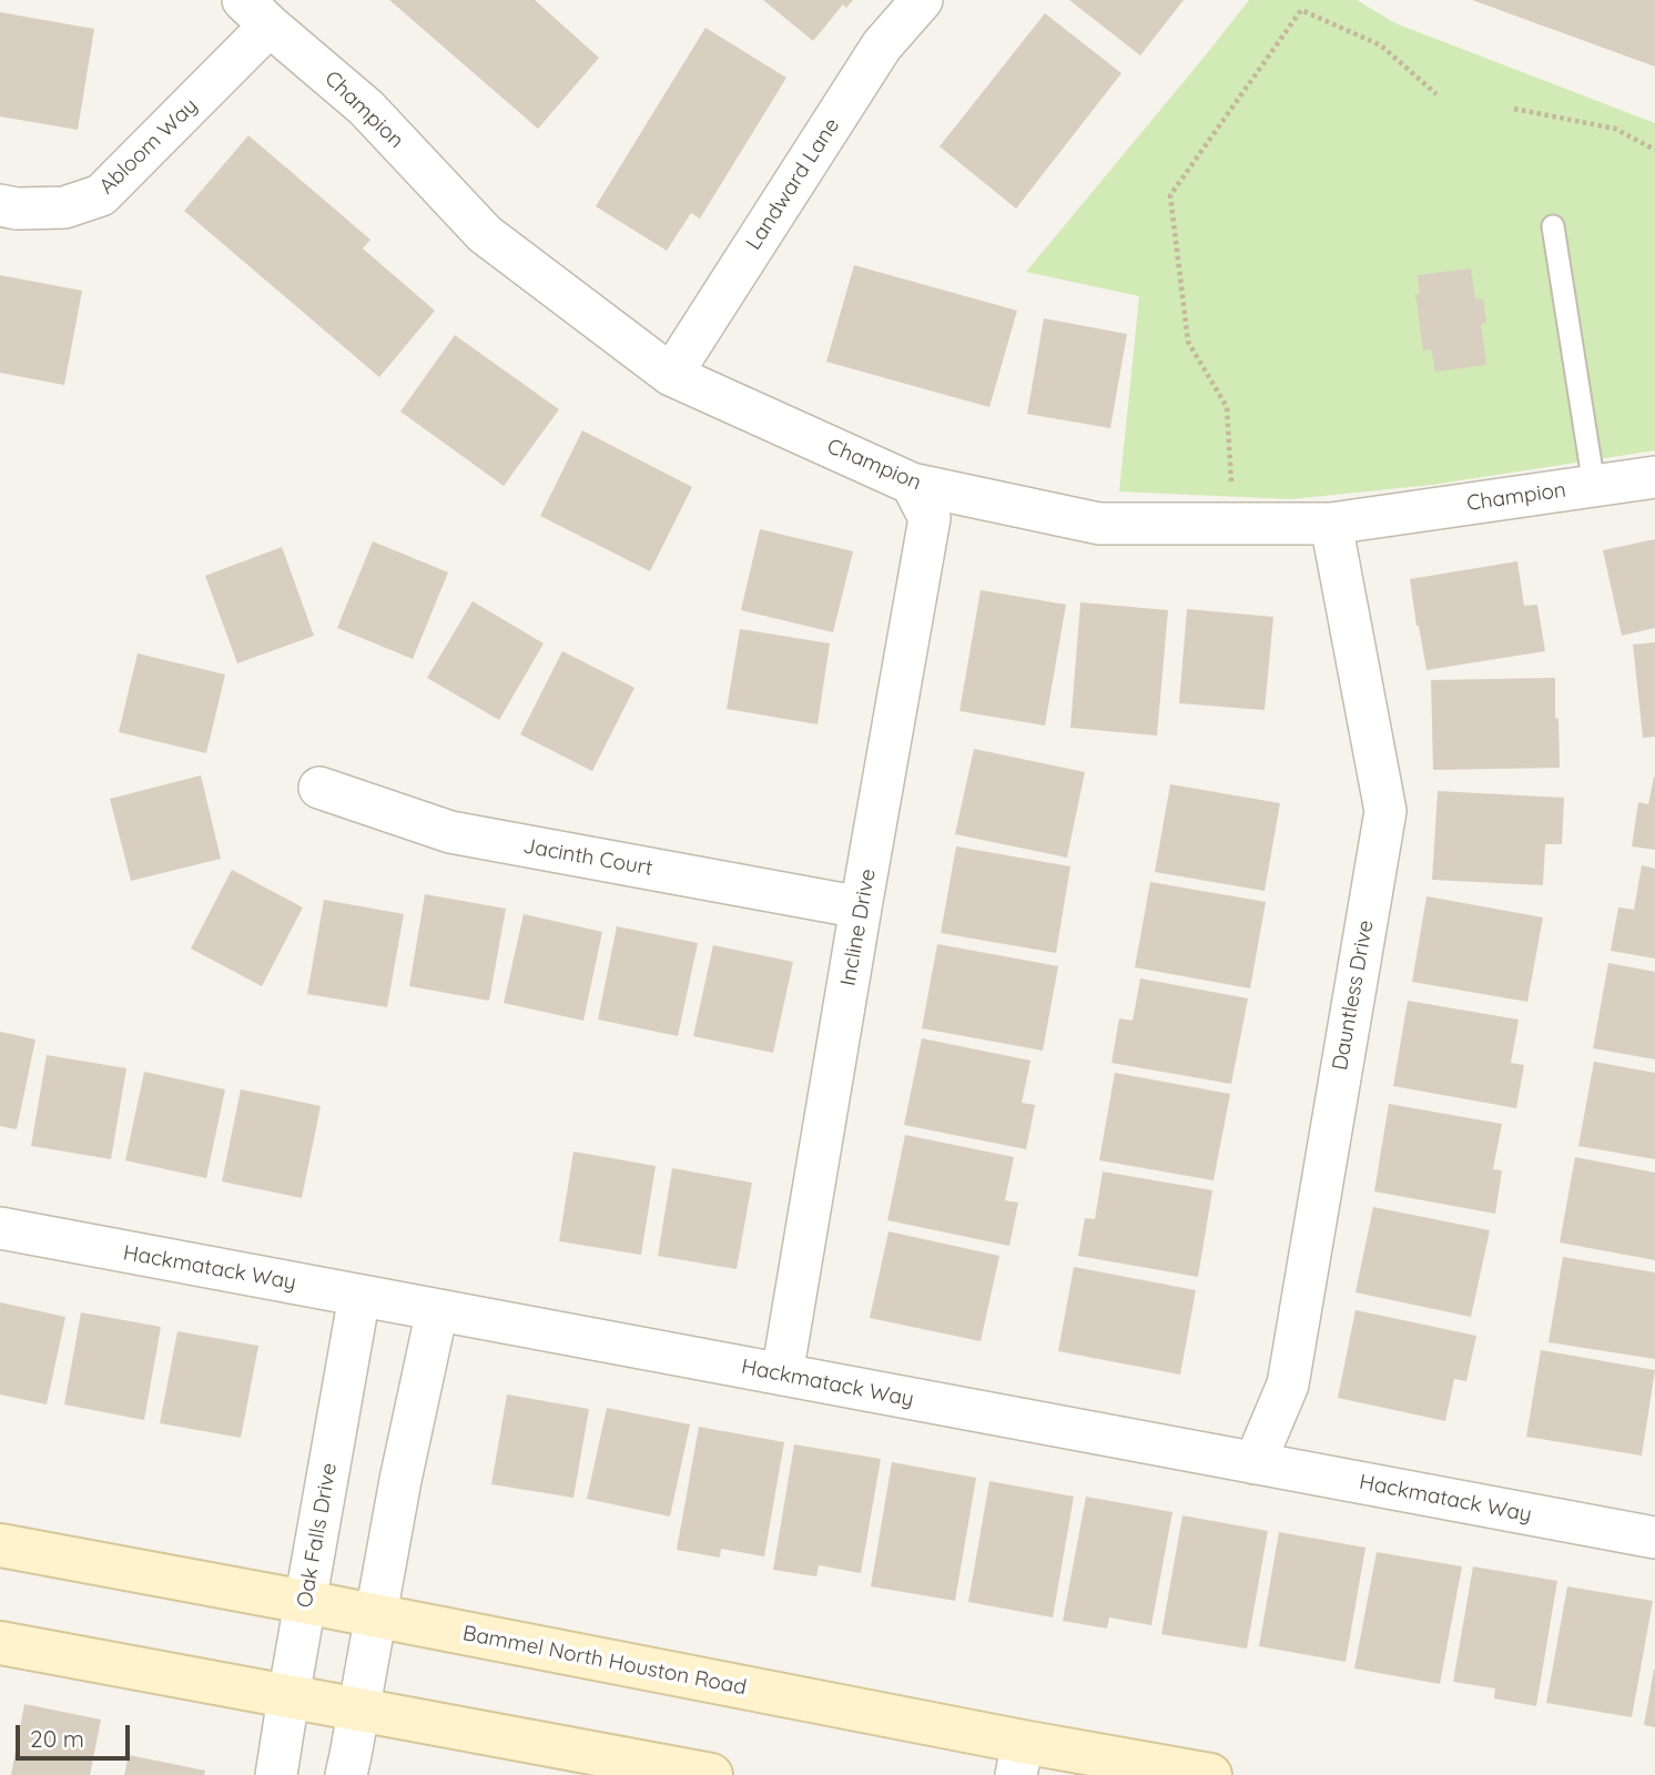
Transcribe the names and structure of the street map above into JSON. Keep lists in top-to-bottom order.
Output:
{
  "streets": {
    "main road": ["Bammel North Houston Road"],
    "street": [
      "Champion",
      "Abloom Way",
      "Landward Lane",
      "Jacinth Court",
      "Incline Drive",
      "Dauntless Drive",
      "Hackmatack Way",
      "Oak Falls Drive"
    ]
  },
  "crossings": [
    ["Champion", "Abloom Way"],
    ["Champion", "Landward Lane"],
    ["Champion", "Incline Drive"],
    ["Champion", "Dauntless Drive"],
    ["Jacinth Court", "Incline Drive"],
    ["Incline Drive", "Hackmatack Way"],
    ["Dauntless Drive", "Hackmatack Way"],
    ["Hackmatack Way", "Oak Falls Drive"],
    ["Oak Falls Drive", "Bammel North Houston Road"]
  ],
  "scale_bar": "20 m"
}
